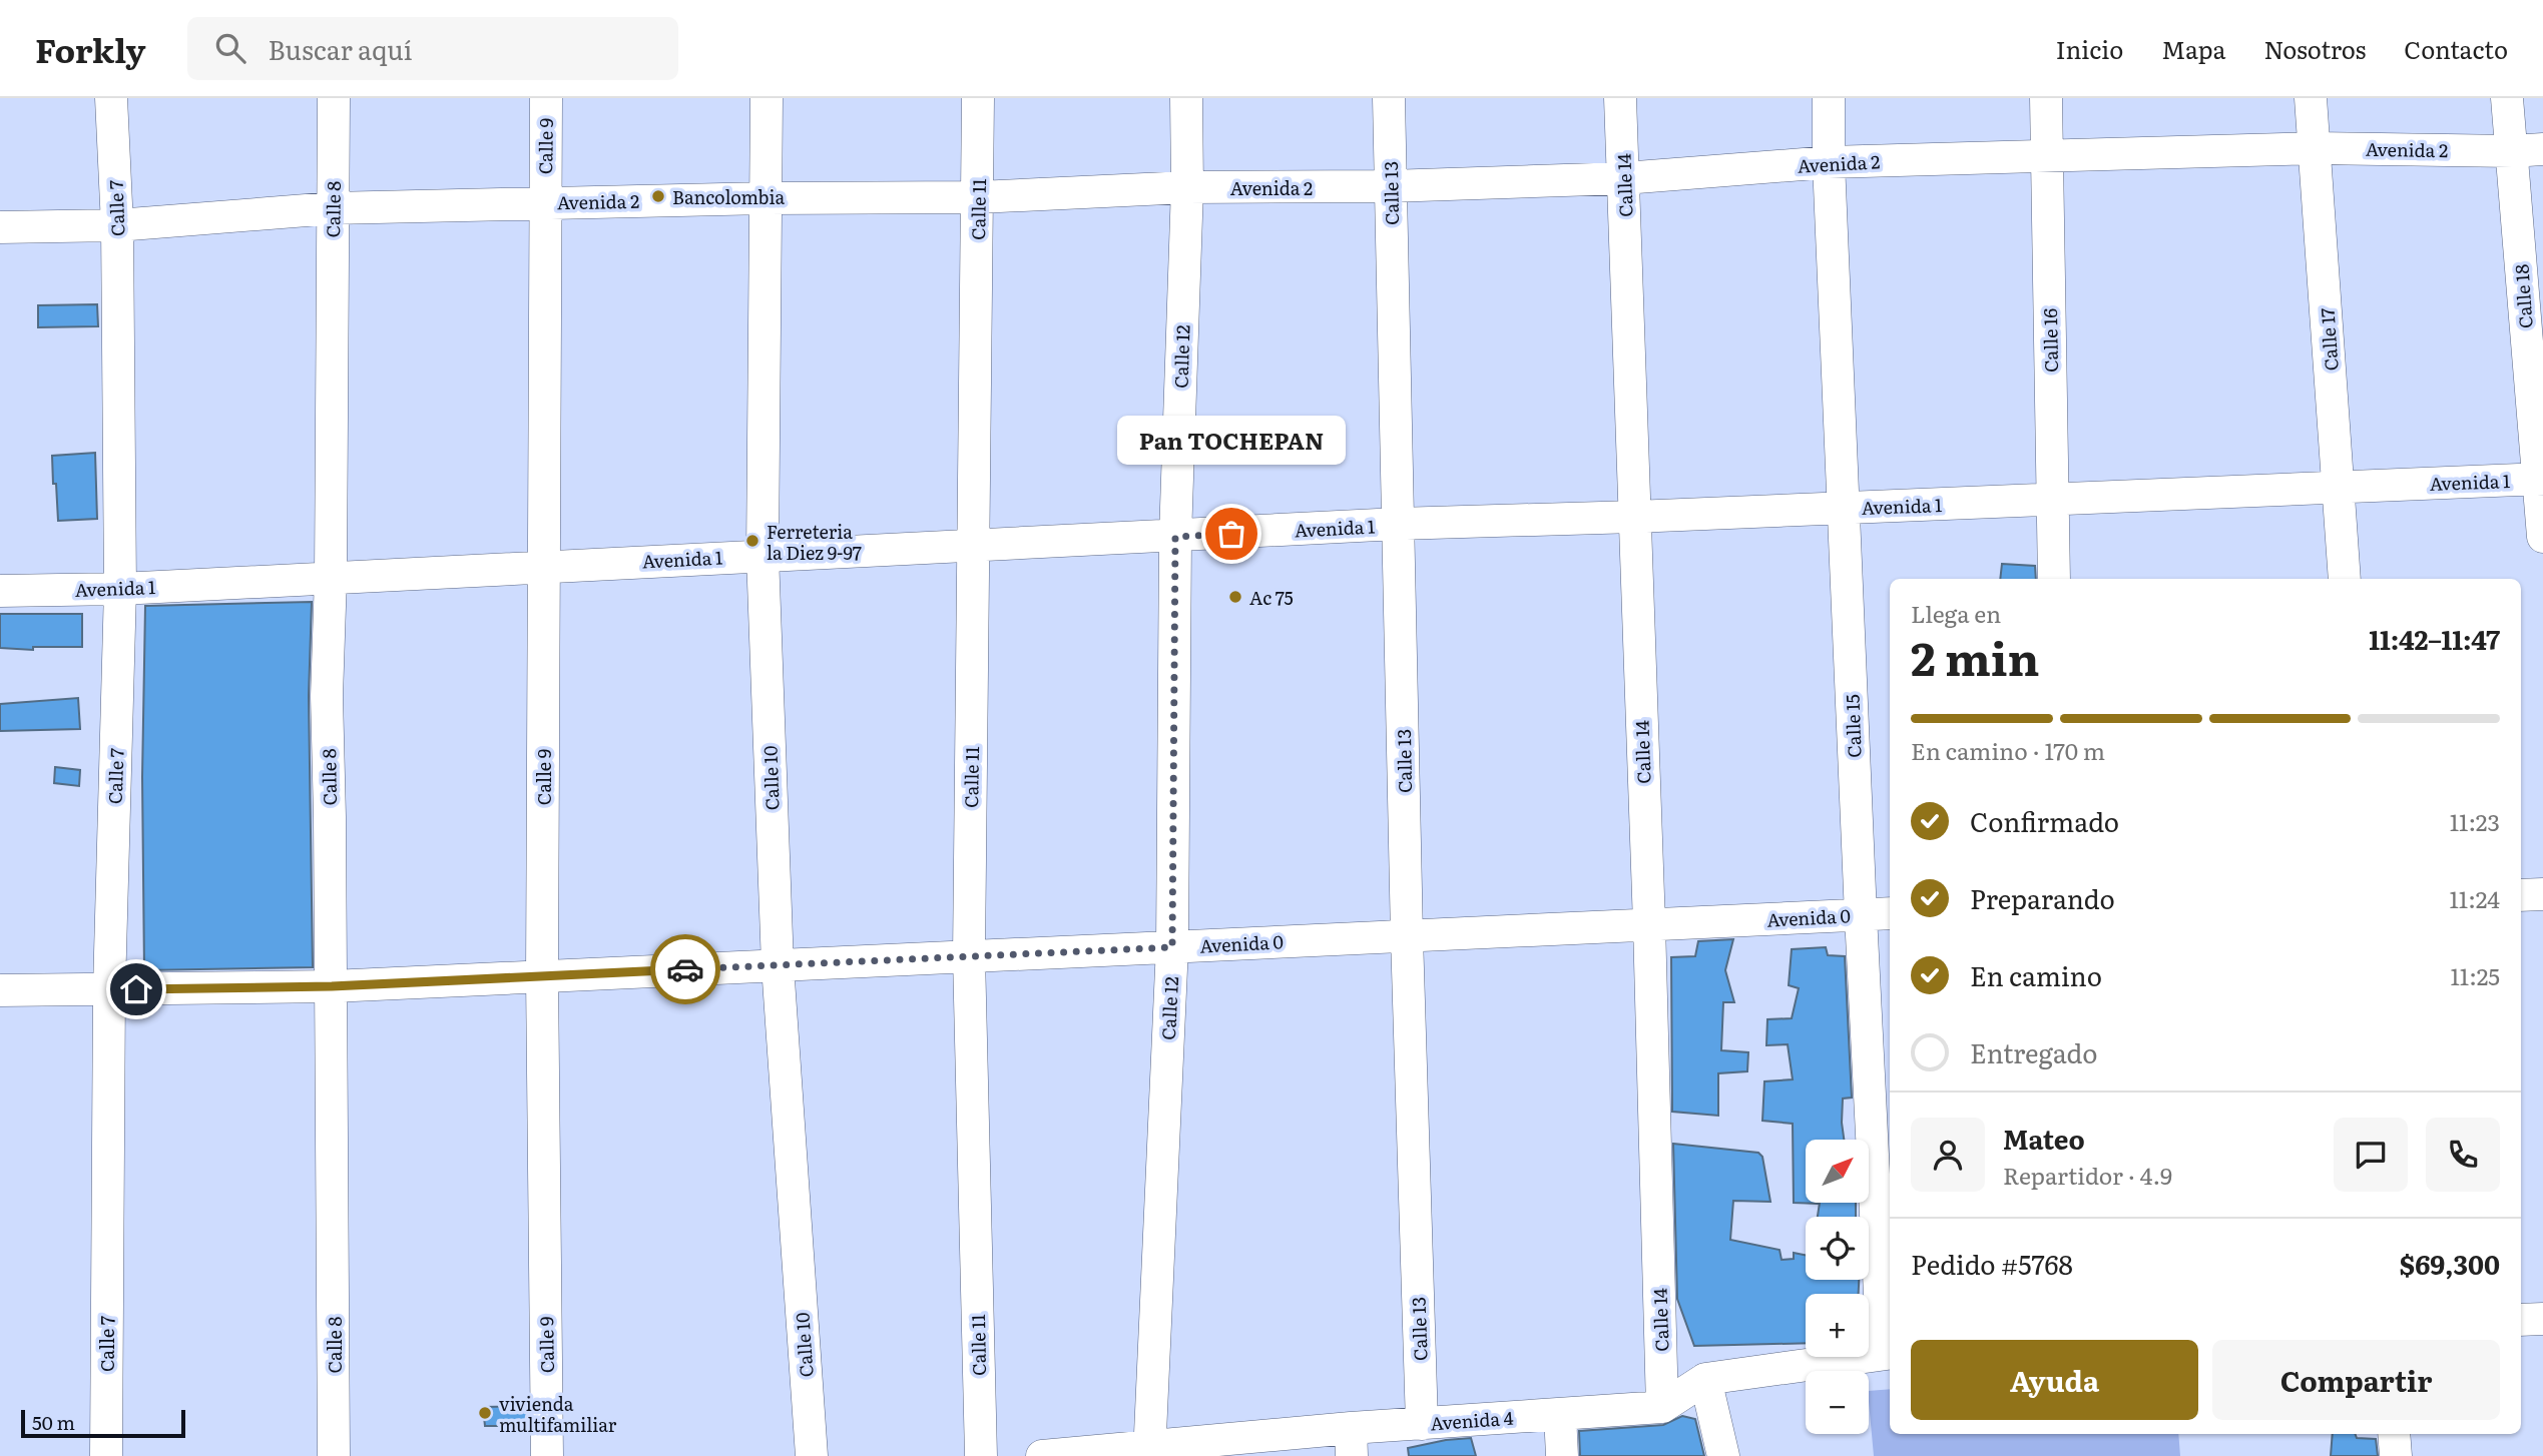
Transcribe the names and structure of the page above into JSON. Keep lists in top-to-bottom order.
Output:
{
  "streets": {
    "street": [
      "Calle 9",
      "Avenida 2",
      "Calle 14",
      "Calle 13",
      "Calle 7",
      "Calle 8",
      "Calle 11",
      "Calle 18",
      "Calle 17",
      "Calle 16",
      "Calle 12",
      "Avenida 1",
      "Calle 15",
      "Calle 10",
      "Avenida 0",
      "Avenida 4"
    ]
  },
  "crossings": [
    ["Calle 9", "Avenida 2"],
    ["Calle 9", "Avenida 1"],
    ["Calle 9", "Avenida 0"],
    ["Avenida 2", "Calle 14"],
    ["Avenida 2", "Calle 13"],
    ["Avenida 2", "Calle 7"],
    ["Avenida 2", "Calle 8"],
    ["Avenida 2", "Calle 11"],
    ["Avenida 2", "Calle 18"],
    ["Avenida 2", "Calle 17"],
    ["Avenida 2", "Calle 16"],
    ["Avenida 2", "Calle 12"],
    ["Avenida 2", "Calle 15"],
    ["Avenida 2", "Calle 10"],
    ["Calle 14", "Avenida 1"],
    ["Calle 14", "Avenida 0"],
    ["Calle 14", "Avenida 4"],
    ["Calle 13", "Avenida 1"],
    ["Calle 13", "Avenida 0"],
    ["Calle 13", "Avenida 4"],
    ["Calle 7", "Avenida 1"],
    ["Calle 7", "Avenida 0"],
    ["Calle 8", "Avenida 1"],
    ["Calle 8", "Avenida 0"],
    ["Calle 11", "Avenida 1"],
    ["Calle 11", "Avenida 0"],
    ["Calle 18", "Avenida 1"],
    ["Calle 17", "Avenida 1"],
    ["Calle 16", "Avenida 1"],
    ["Calle 12", "Avenida 1"],
    ["Calle 12", "Avenida 0"],
    ["Calle 12", "Avenida 4"],
    ["Avenida 1", "Calle 15"],
    ["Avenida 1", "Calle 10"],
    ["Calle 15", "Avenida 0"],
    ["Calle 15", "Avenida 4"],
    ["Calle 10", "Avenida 0"]
  ],
  "places": [
    "Bancolombia",
    "Pan TOCHEPAN",
    "Ferreteria la Diez 9-97",
    "Ac 75",
    "vivienda multifamiliar"
  ],
  "scale_bar": "50 m",
  "north": "top right",
  "page": {
    "header": "Forkly",
    "search": "Buscar aquí",
    "nav": [
      "Inicio",
      "Mapa",
      "Nosotros",
      "Contacto"
    ],
    "bubble": "Pan TOCHEPAN",
    "heading": ["2 min", "Llega en", "11:42–11:47"],
    "panel": [
      "Mateo",
      "Repartidor · 4.9",
      "Pedido #5768",
      "$69,300"
    ],
    "bar": "En camino · 170 m",
    "list": [
      ["Confirmado", "11:23"],
      ["Preparando", "11:24"],
      ["En camino", "11:25"],
      "Entregado"
    ],
    "map_buttons": ["+", "−"],
    "buttons": ["Ayuda", "Compartir"],
    "scale": "50 m"
  }
}
